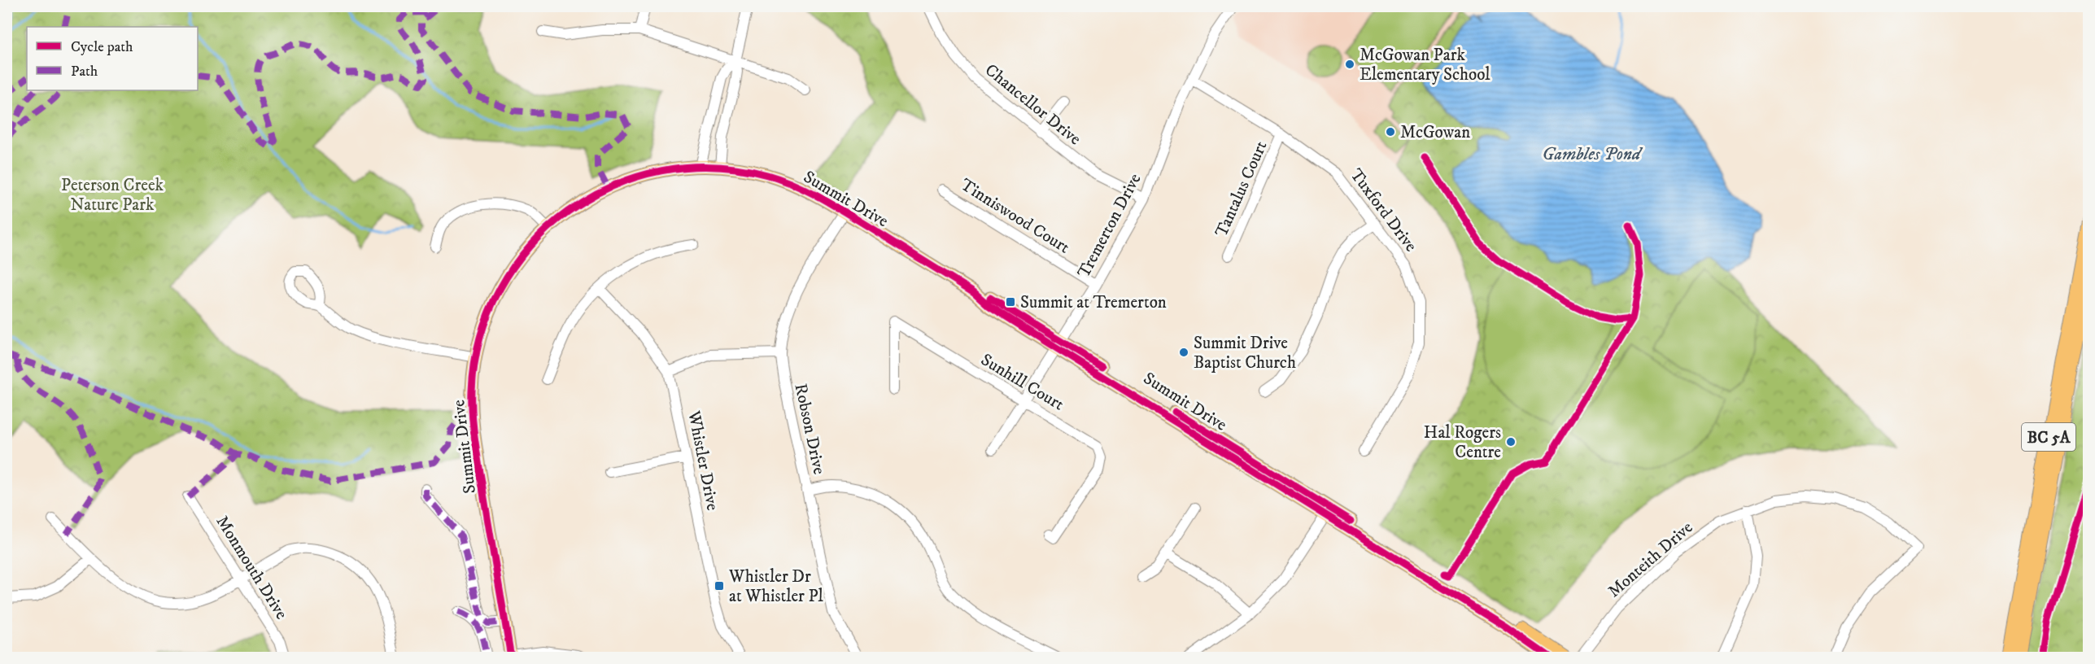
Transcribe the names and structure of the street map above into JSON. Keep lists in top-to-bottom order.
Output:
{
  "streets": {
    "main road": ["Summit Drive", "BC 5A"],
    "street": [
      "Chancellor Drive",
      "Tantalus Court",
      "Tuxford Drive",
      "Tinniswood Court",
      "Tremerton Drive",
      "Sunhill Court",
      "Robson Drive",
      "Whistler Drive",
      "Monteith Drive",
      "Monmouth Drive"
    ]
  },
  "crossings": [
    ["Chancellor Drive", "Tremerton Drive"],
    ["Tantalus Court", "Tuxford Drive"],
    ["Summit Drive", "Tremerton Drive"],
    ["Summit Drive", "Robson Drive"],
    ["Tuxford Drive", "Tremerton Drive"],
    ["Tinniswood Court", "Tremerton Drive"],
    ["Tremerton Drive", "Sunhill Court"]
  ],
  "water": ["Gambles Pond"],
  "parks": ["Peterson Creek Nature Park"],
  "places": {
    "other": [
      "McGowan Park Elementary School",
      "McGowan",
      "Summit Drive Baptist Church",
      "Hal Rogers Centre"
    ],
    "transit": ["Summit at Tremerton", "Whistler Dr at Whistler Pl"]
  },
  "legend": ["Cycle path", "Path"]
}
